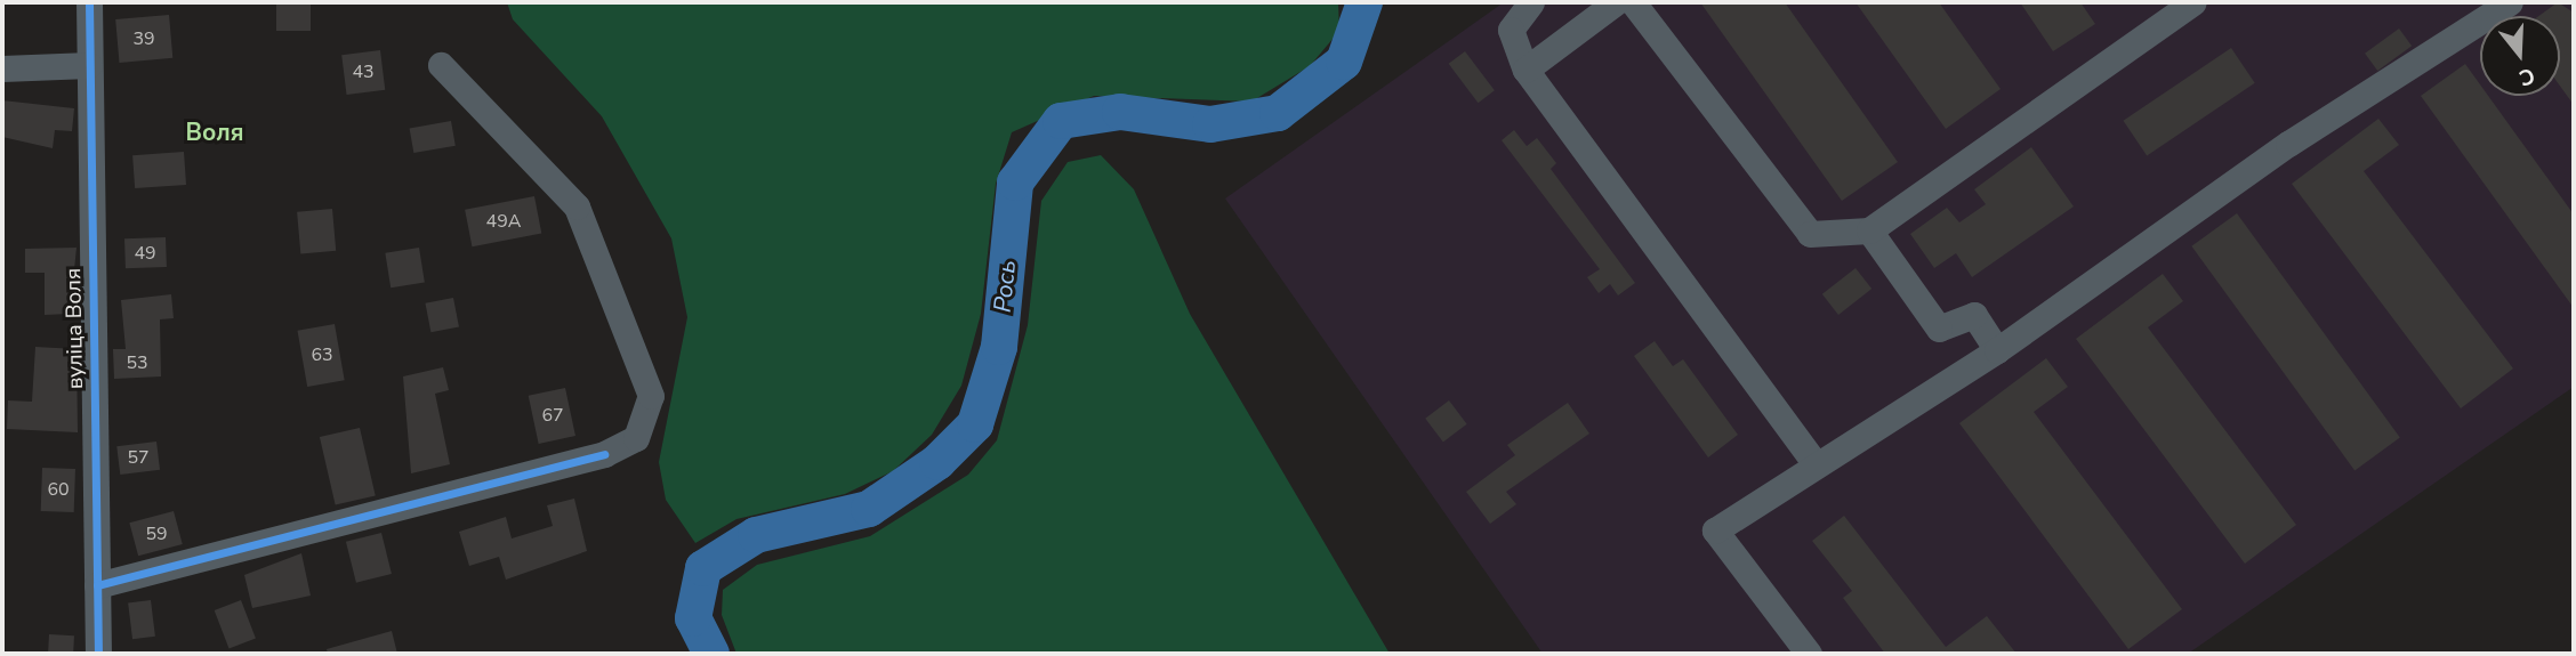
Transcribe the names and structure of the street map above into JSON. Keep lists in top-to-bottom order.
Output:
{
  "streets": {
    "street": ["вуліца Воля"]
  },
  "districts": ["Воля"],
  "water": ["Рось"],
  "house_numbers": [
    "39",
    "43",
    "49А",
    "49",
    "63",
    "53",
    "67",
    "57",
    "60",
    "59"
  ],
  "north": "bottom"
}
